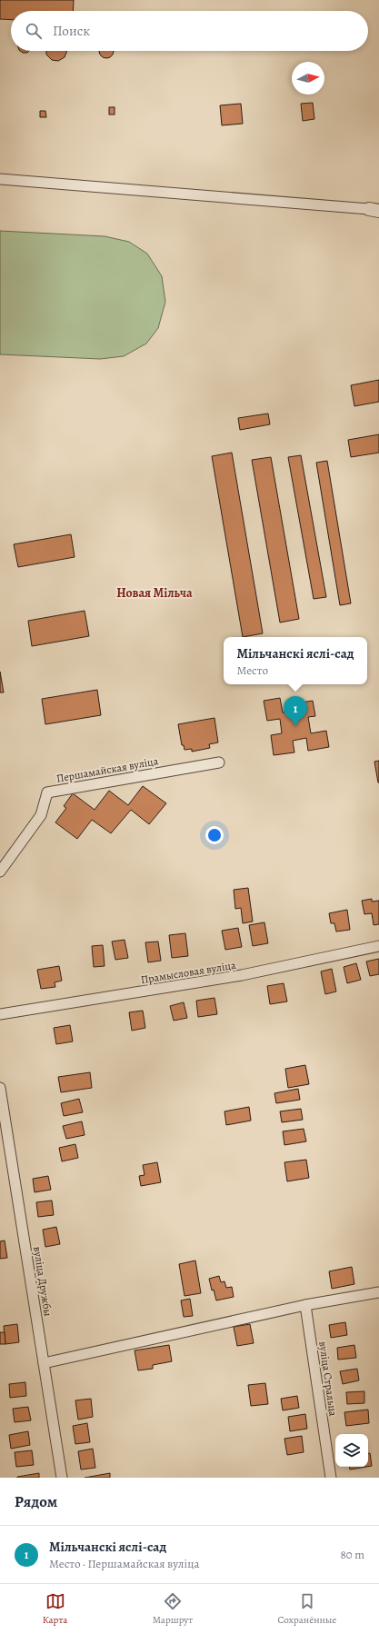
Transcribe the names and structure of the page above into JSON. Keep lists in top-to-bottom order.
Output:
{
  "streets": {
    "street": [
      "Першамайская вуліца",
      "Прамысловая вуліца",
      "вуліца Дружбы",
      "вуліца Стральца"
    ]
  },
  "districts": ["Новая Мільча"],
  "north": "right",
  "page": {
    "search": "Поиск",
    "popup": ["Мільчанскі яслі-сад", "Место"],
    "pins": "1",
    "heading": "Рядом",
    "list": [
      {
        "mark": "1",
        "name": "Мільчанскі яслі-сад",
        "note": "Место · Першамайская вуліца",
        "value": "80 m"
      }
    ],
    "nav": ["Карта", "Маршрут", "Сохранённые"]
  }
}
